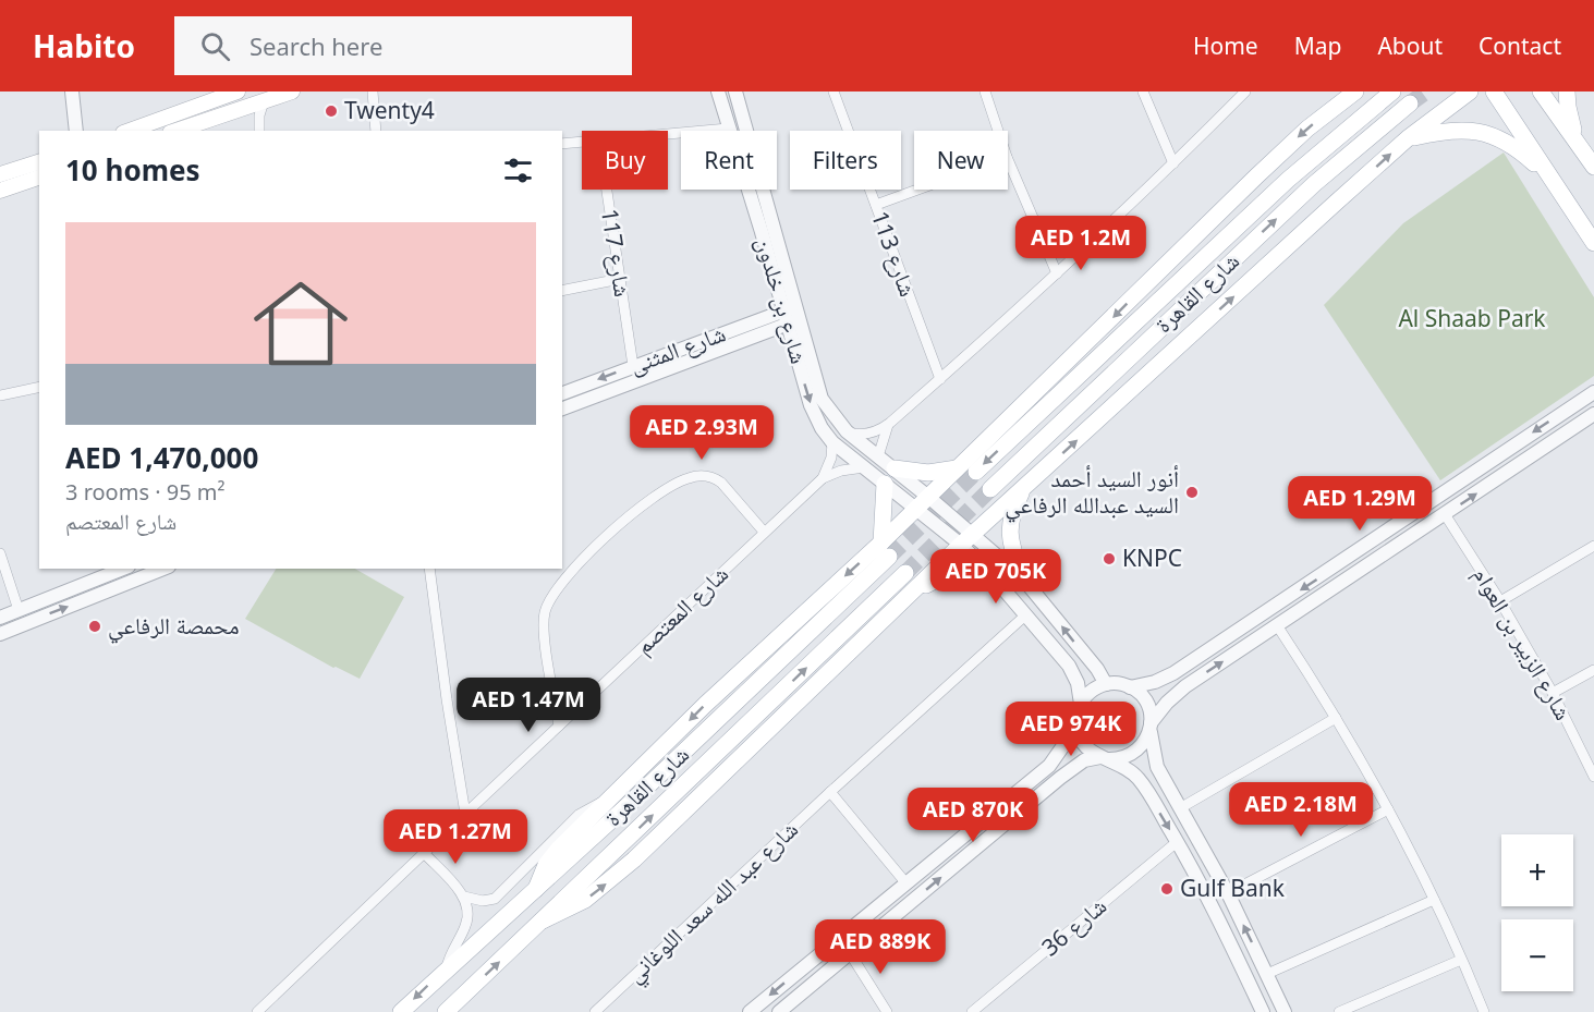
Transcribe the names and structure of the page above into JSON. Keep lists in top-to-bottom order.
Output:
{
  "streets": {
    "main road": ["شارع القاهرة"],
    "street": [
      "شارع 117",
      "شارع 113",
      "شارع بن خلدون",
      "شارع المثنى",
      "شارع المعتصم",
      "شارع الزبير بن العوام",
      "شارع عبد الله سعد اللوغاني",
      "شارع 36"
    ]
  },
  "crossings": [
    ["شارع 117", "شارع المثنى"],
    ["شارع بن خلدون", "شارع المثنى"],
    ["شارع بن خلدون", "شارع المعتصم"]
  ],
  "parks": ["Al Shaab Park"],
  "places": [
    "Twenty4",
    "أنور السيد أحمد السيد عبدالله الرفاعي",
    "KNPC",
    "محمصة الرفاعي",
    "Gulf Bank"
  ],
  "page": {
    "header": "Habito",
    "search": "Search here",
    "nav": [
      "Home",
      "Map",
      "About",
      "Contact"
    ],
    "chip": [
      "Buy",
      "Rent",
      "Filters",
      "New"
    ],
    "heading": "10 homes",
    "list": [
      {
        "name": "AED 1,470,000",
        "note": "3 rooms · 95 m² · شارع المعتصم"
      }
    ],
    "price": [
      "AED 1.2M",
      "AED 2.93M",
      "AED 1.29M",
      "AED 705K",
      "AED 1.47M",
      "AED 974K",
      "AED 2.18M",
      "AED 870K",
      "AED 1.27M",
      "AED 889K"
    ],
    "map_buttons": ["+", "−"]
  }
}
